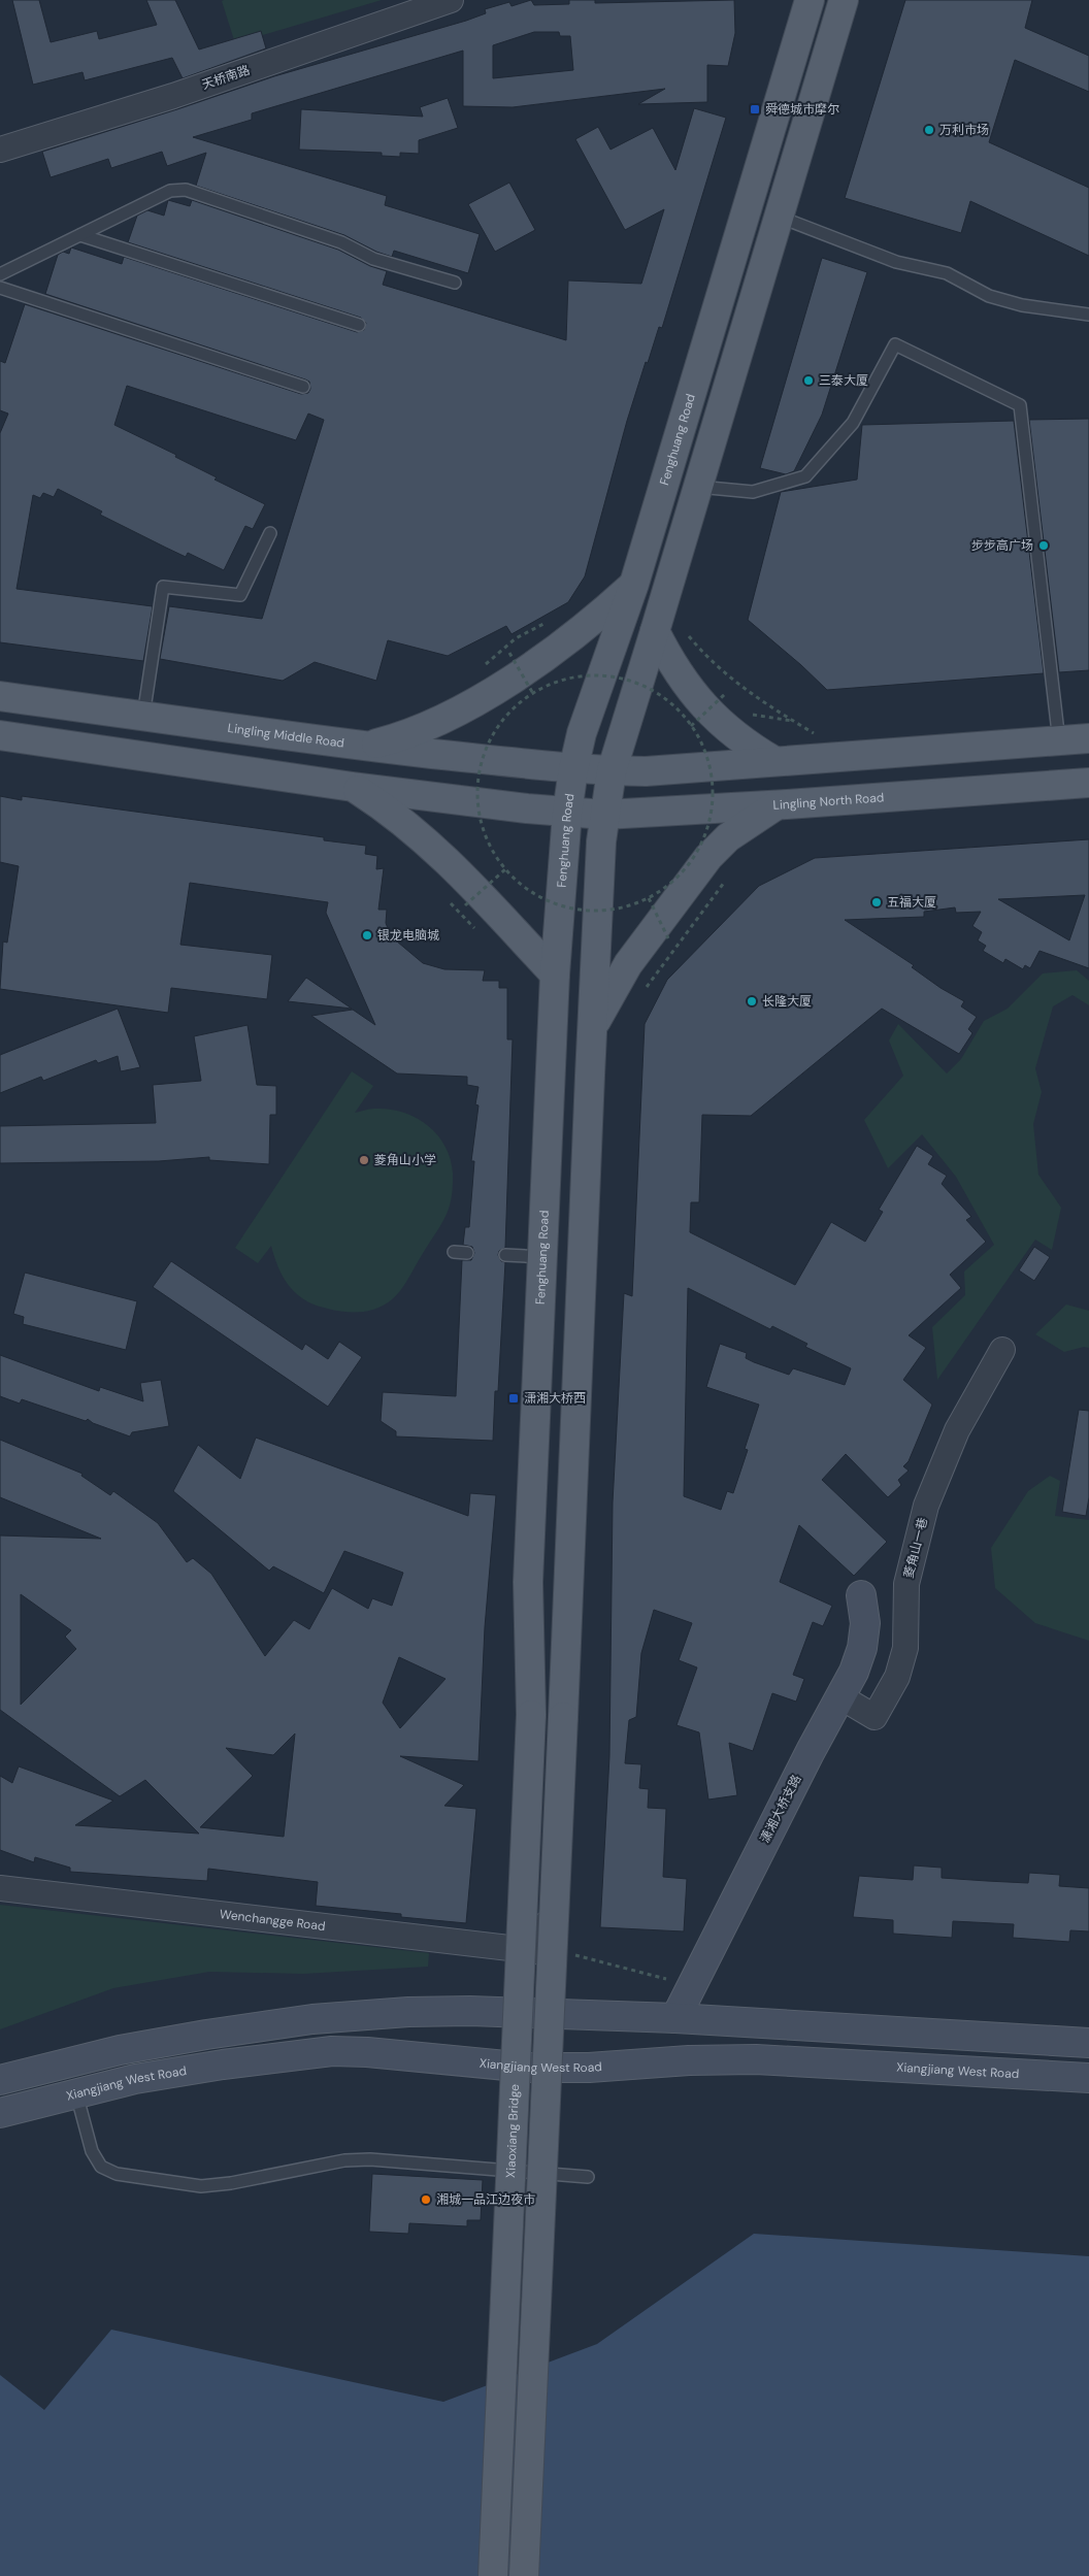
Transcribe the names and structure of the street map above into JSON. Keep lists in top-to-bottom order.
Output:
{
  "streets": {
    "main road": [
      "Fenghuang Road",
      "Lingling Middle Road",
      "Lingling North Road",
      "潇湘大桥支路",
      "Xiangjiang West Road",
      "Xiaoxiang Bridge"
    ],
    "street": ["天桥南路", "菱角山一巷", "Wenchangge Road"]
  },
  "crossings": [
    ["Fenghuang Road", "Lingling Middle Road"],
    ["Fenghuang Road", "Lingling North Road"],
    ["Fenghuang Road", "Xiaoxiang Bridge"],
    ["菱角山一巷", "潇湘大桥支路"]
  ],
  "places": {
    "transit": ["舜德城市摩尔", "潇湘大桥西"],
    "other": [
      "万利市场",
      "三泰大厦",
      "步步高广场",
      "五福大厦",
      "银龙电脑城",
      "长隆大厦",
      "菱角山小学",
      "湘城一品江边夜市"
    ]
  }
}
